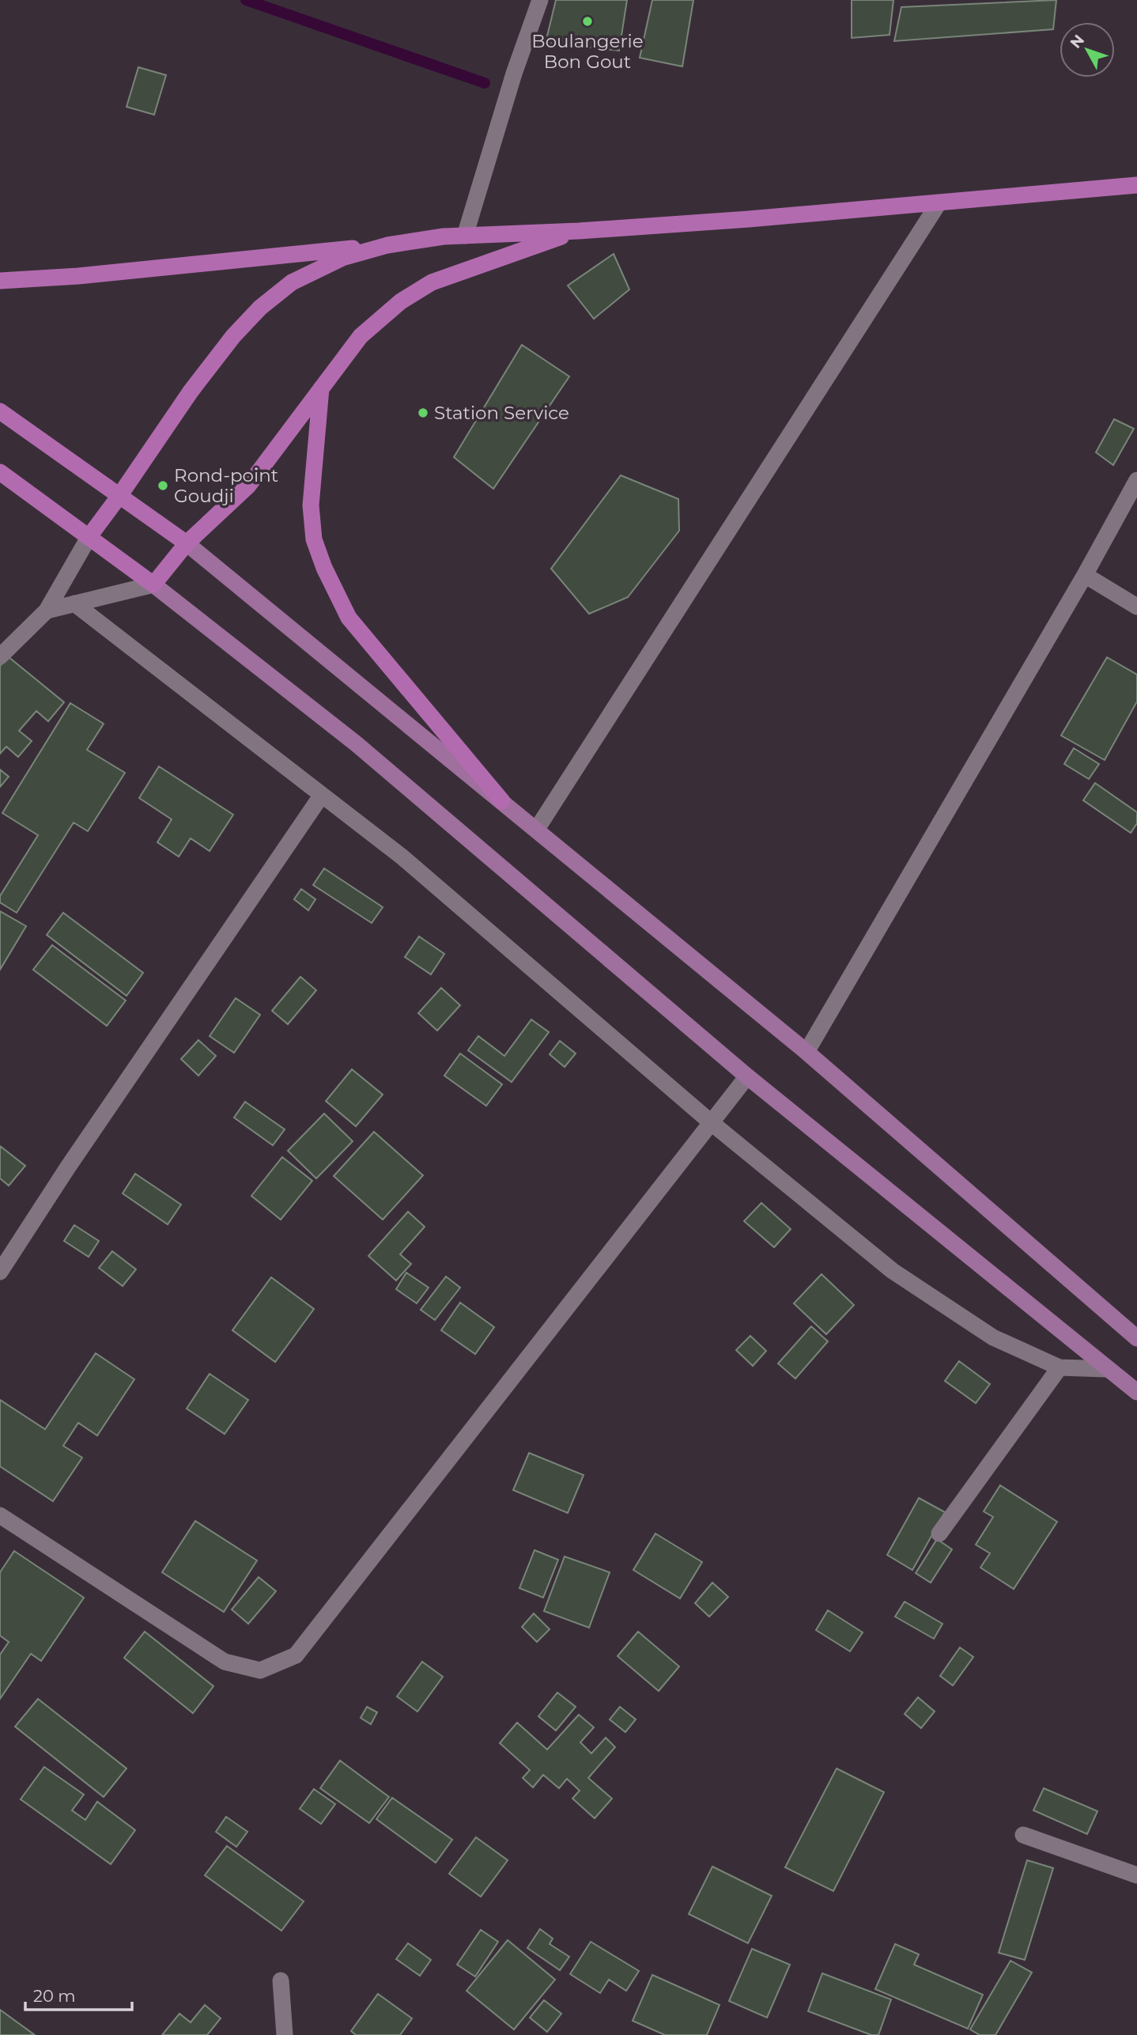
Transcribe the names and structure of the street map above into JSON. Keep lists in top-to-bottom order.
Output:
{
  "places": ["Boulangerie Bon Gout", "Station Service", "Rond-point Goudji"],
  "scale_bar": "20 m",
  "north": "top left"
}
